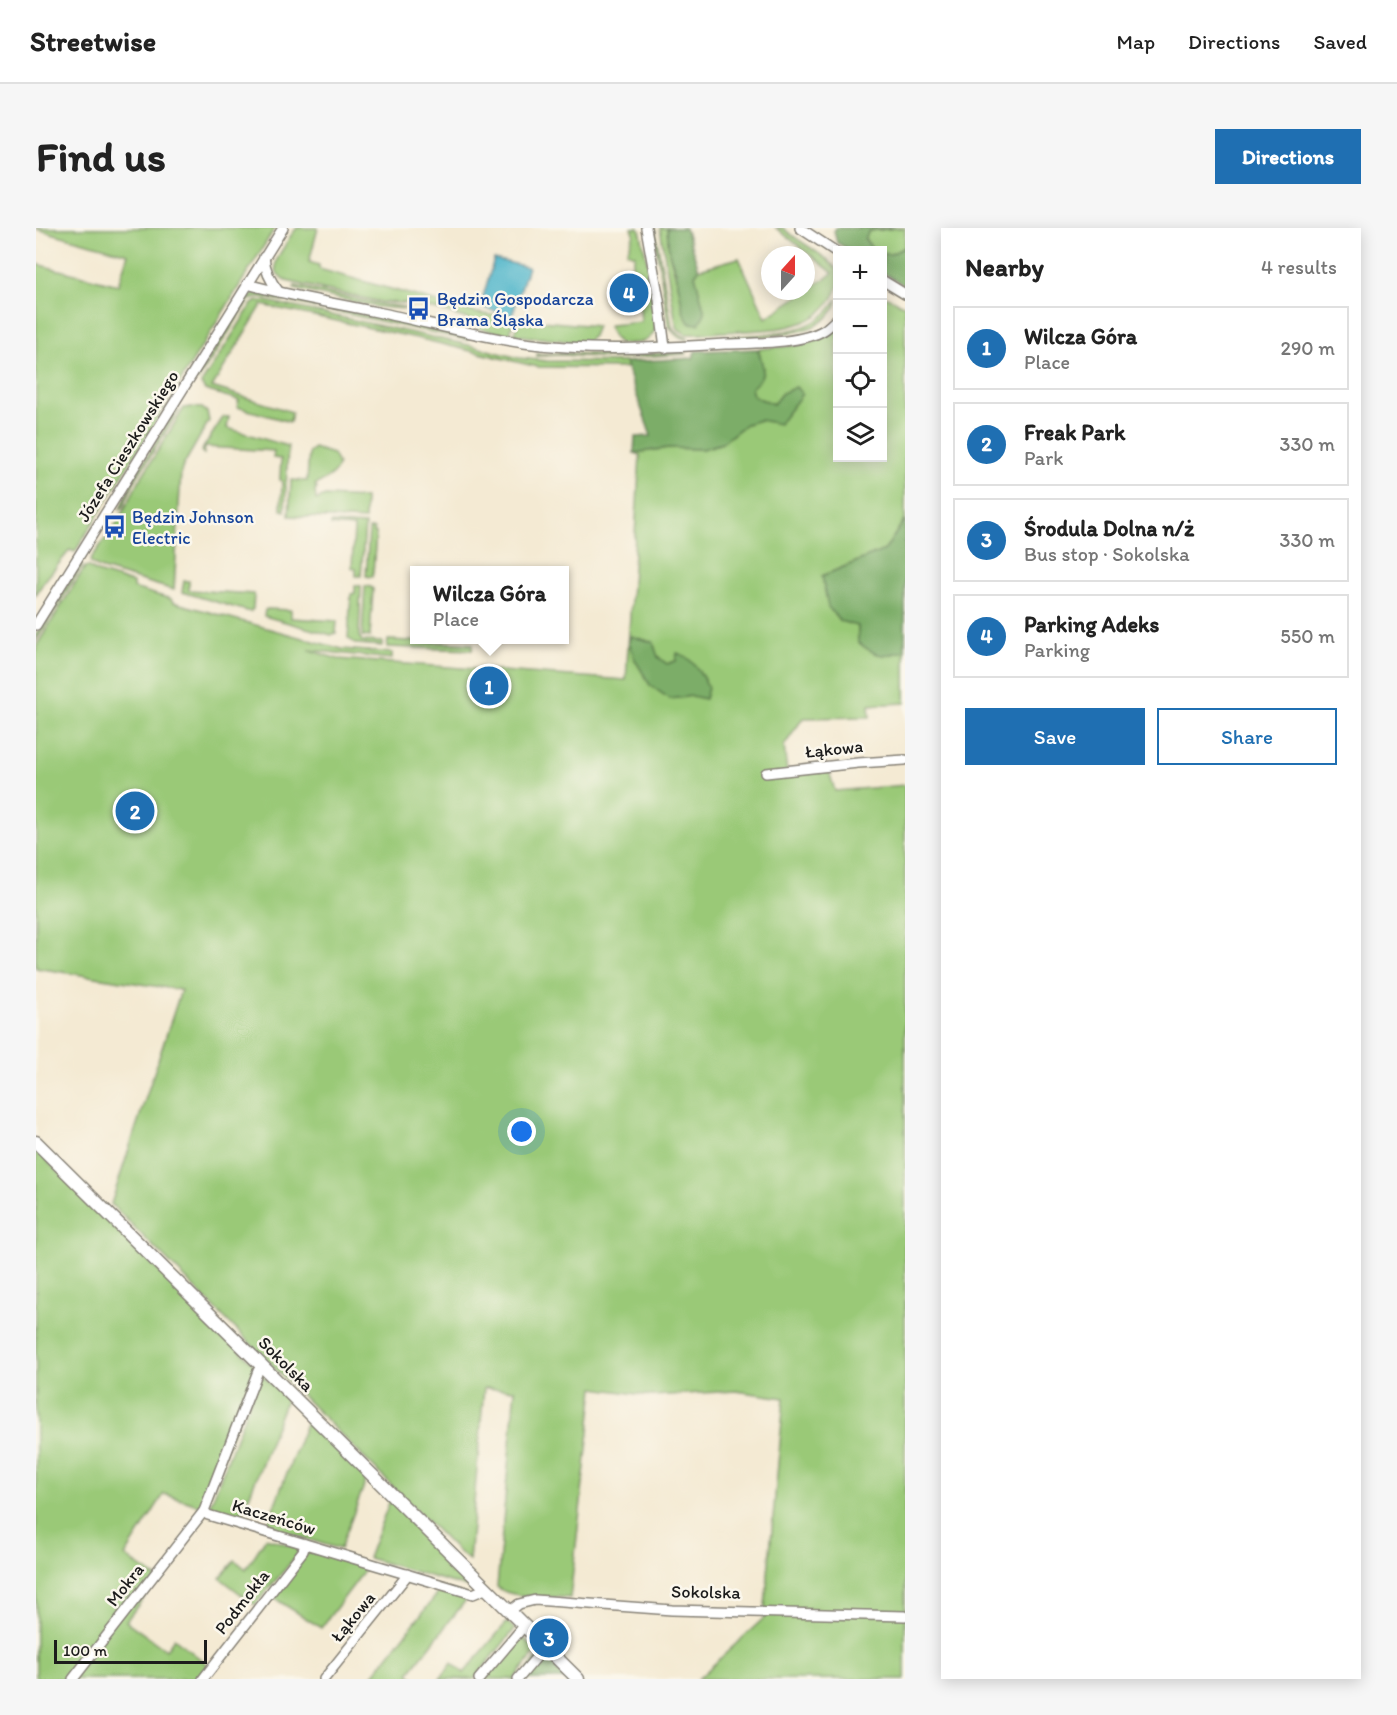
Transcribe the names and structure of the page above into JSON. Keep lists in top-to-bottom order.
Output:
{
  "streets": {
    "street": [
      "Józefa Cieszkowskiego",
      "Łąkowa",
      "Sokolska",
      "Kaczeńców",
      "Mokra",
      "Podmokła"
    ]
  },
  "crossings": [
    ["Łąkowa", "Kaczeńców"],
    ["Sokolska", "Kaczeńców"],
    ["Kaczeńców", "Mokra"],
    ["Kaczeńców", "Podmokła"]
  ],
  "places": {
    "bus stop": ["Będzin Gospodarcza Brama Śląska", "Będzin Johnson Electric"]
  },
  "scale_bar": "100 m",
  "north": "top",
  "page": {
    "header": "Streetwise",
    "nav": ["Map", "Directions", "Saved"],
    "buttons": [
      "Directions",
      ["Save", "Share"]
    ],
    "title": "Find us",
    "heading": ["Nearby", "4 results"],
    "map_buttons": ["+", "−"],
    "pins": [
      "4",
      "1",
      "2",
      "3"
    ],
    "list": [
      {
        "mark": "1",
        "name": "Wilcza Góra",
        "note": "Place",
        "value": "290 m"
      },
      {
        "mark": "2",
        "name": "Freak Park",
        "note": "Park",
        "value": "330 m"
      },
      {
        "mark": "3",
        "name": "Środula Dolna n/ż",
        "note": "Bus stop · Sokolska",
        "value": "330 m"
      },
      {
        "mark": "4",
        "name": "Parking Adeks",
        "note": "Parking",
        "value": "550 m"
      }
    ],
    "popup": ["Wilcza Góra", "Place"],
    "scale": "100 m"
  }
}
